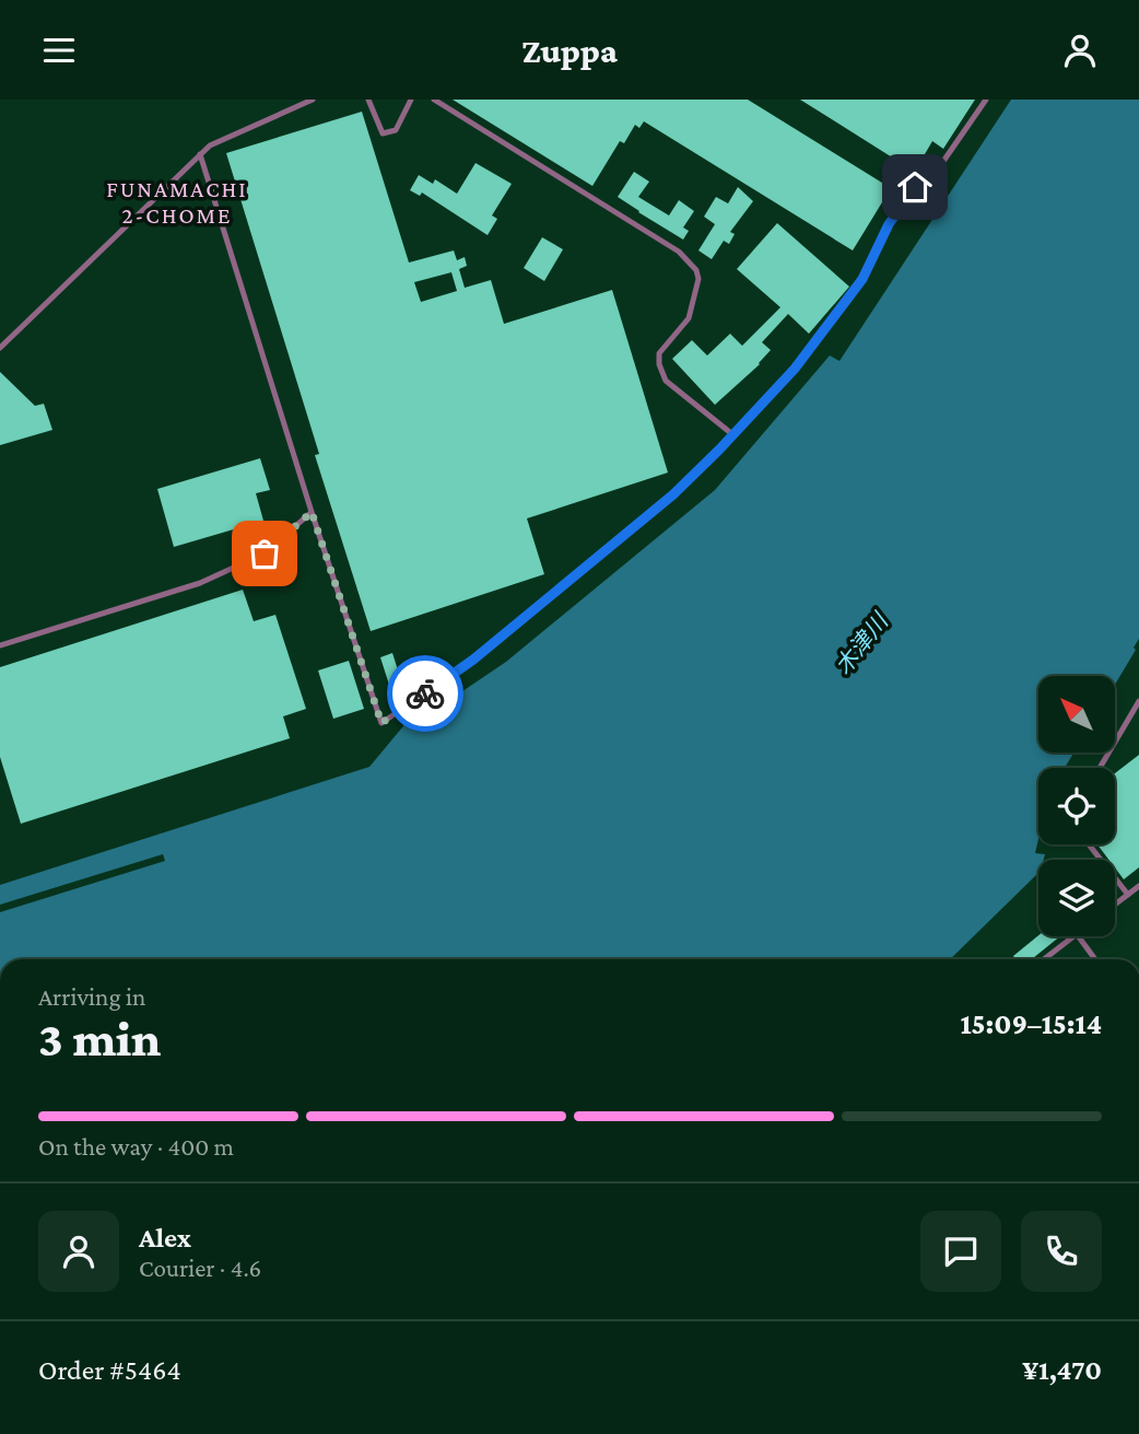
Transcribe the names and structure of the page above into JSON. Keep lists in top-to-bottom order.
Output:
{
  "districts": ["FUNAMACHI 2-CHOME"],
  "water": ["木津川"],
  "north": "top left",
  "page": {
    "header": "Zuppa",
    "heading": ["3 min", "Arriving in", "15:09–15:14"],
    "panel": [
      "Alex",
      "Courier · 4.6",
      "Order #5464",
      "¥1,470"
    ],
    "bar": "On the way · 400 m"
  }
}
